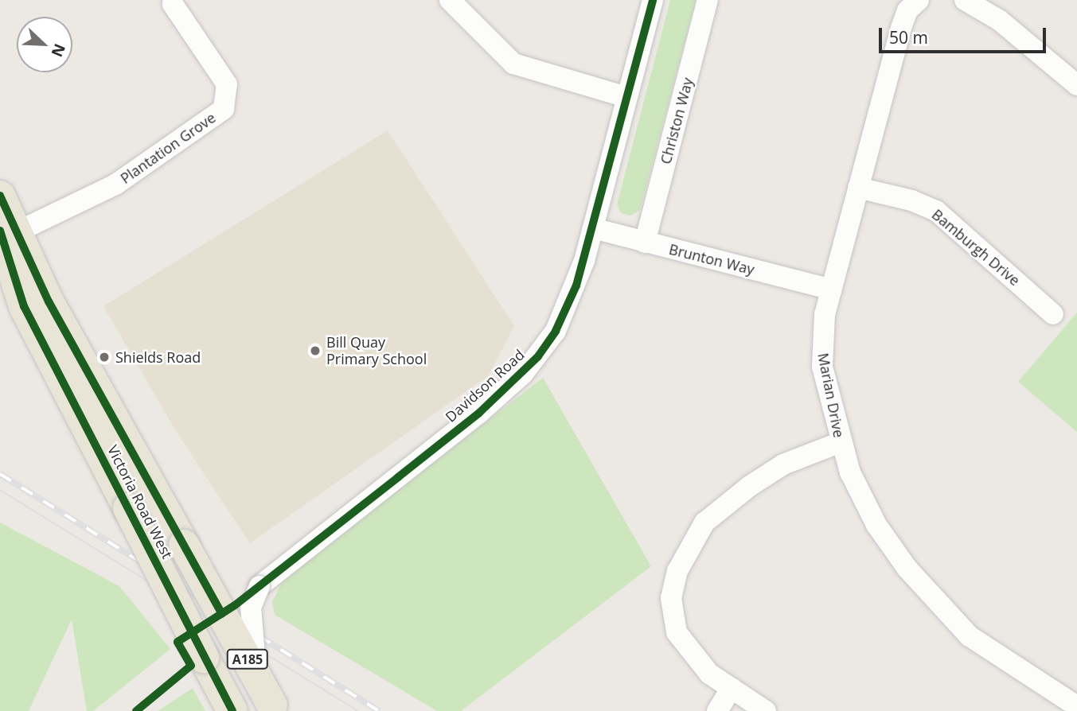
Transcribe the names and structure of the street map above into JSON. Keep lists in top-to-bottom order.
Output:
{
  "streets": {
    "main road": ["Victoria Road West", "A185"],
    "street": [
      "Christon Way",
      "Plantation Grove",
      "Bamburgh Drive",
      "Brunton Way",
      "Davidson Road",
      "Marian Drive"
    ]
  },
  "crossings": [
    ["Christon Way", "Brunton Way"],
    ["Plantation Grove", "A185"],
    ["Bamburgh Drive", "Marian Drive"],
    ["Brunton Way", "Davidson Road"],
    ["Brunton Way", "Marian Drive"],
    ["Davidson Road", "Victoria Road West"],
    ["Victoria Road West", "A185"]
  ],
  "places": ["Bill Quay Primary School", "Shields Road"],
  "scale_bar": "50 m",
  "north": "bottom right"
}
